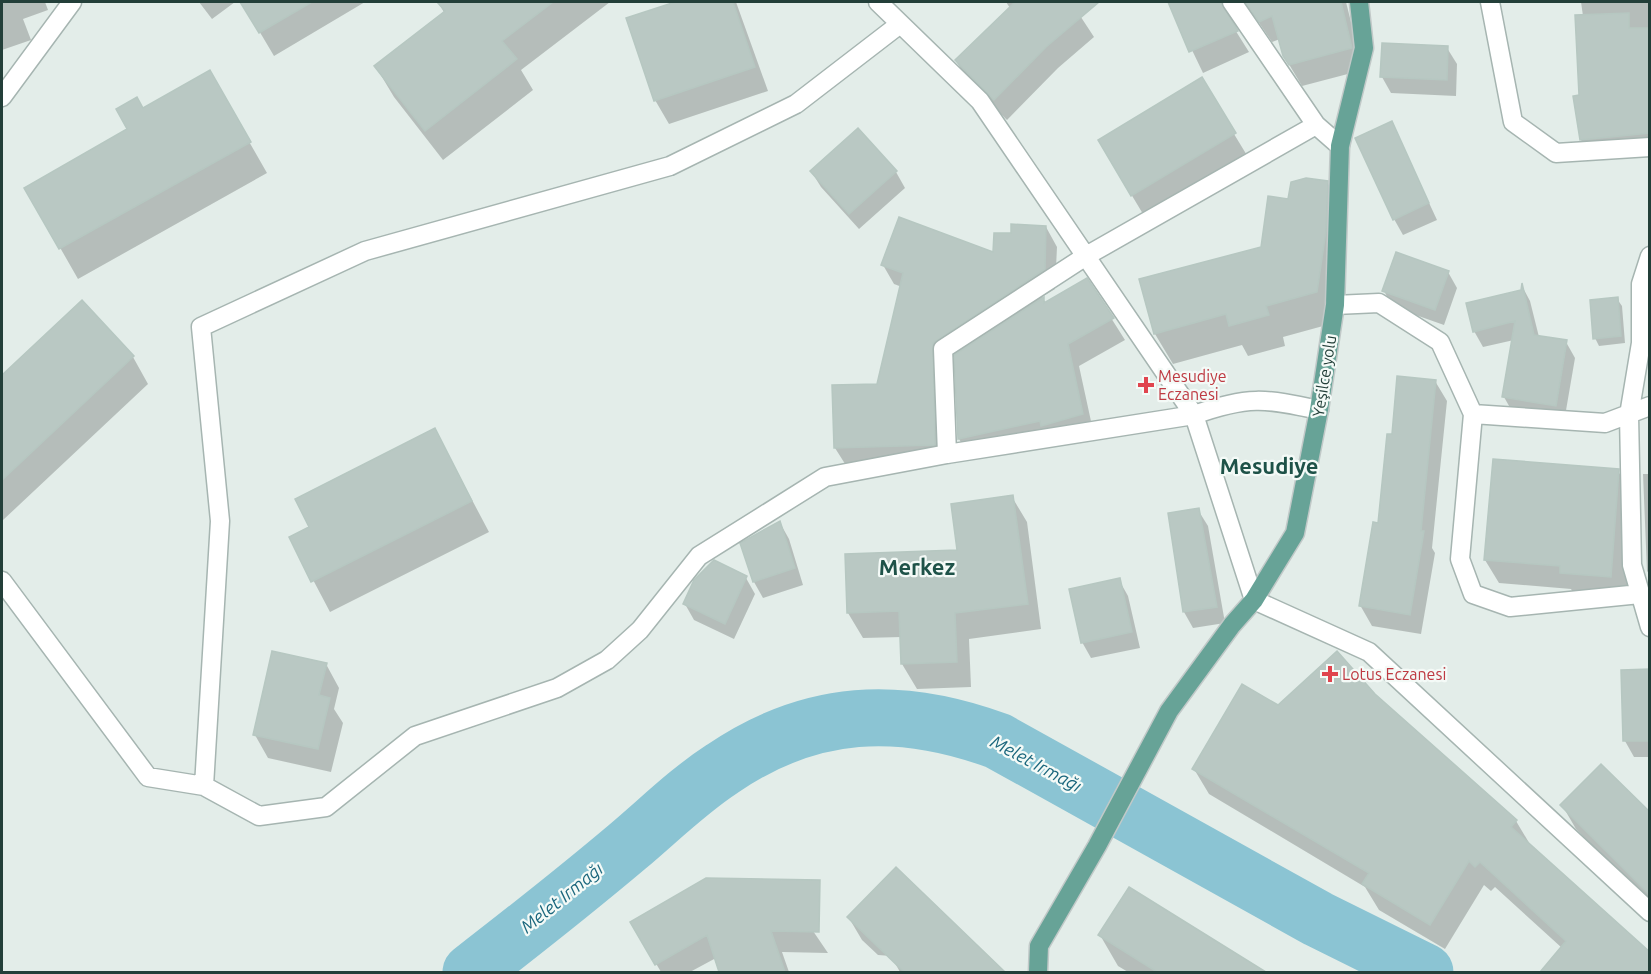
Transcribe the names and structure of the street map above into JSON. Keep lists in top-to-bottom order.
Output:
{
  "streets": {
    "main road": ["Yeşilce yolu"]
  },
  "districts": ["Mesudiye", "Merkez"],
  "water": ["Melet Irmağı"],
  "places": {
    "health": ["Mesudiye Eczanesi", "Lotus Eczanesi"]
  }
}
